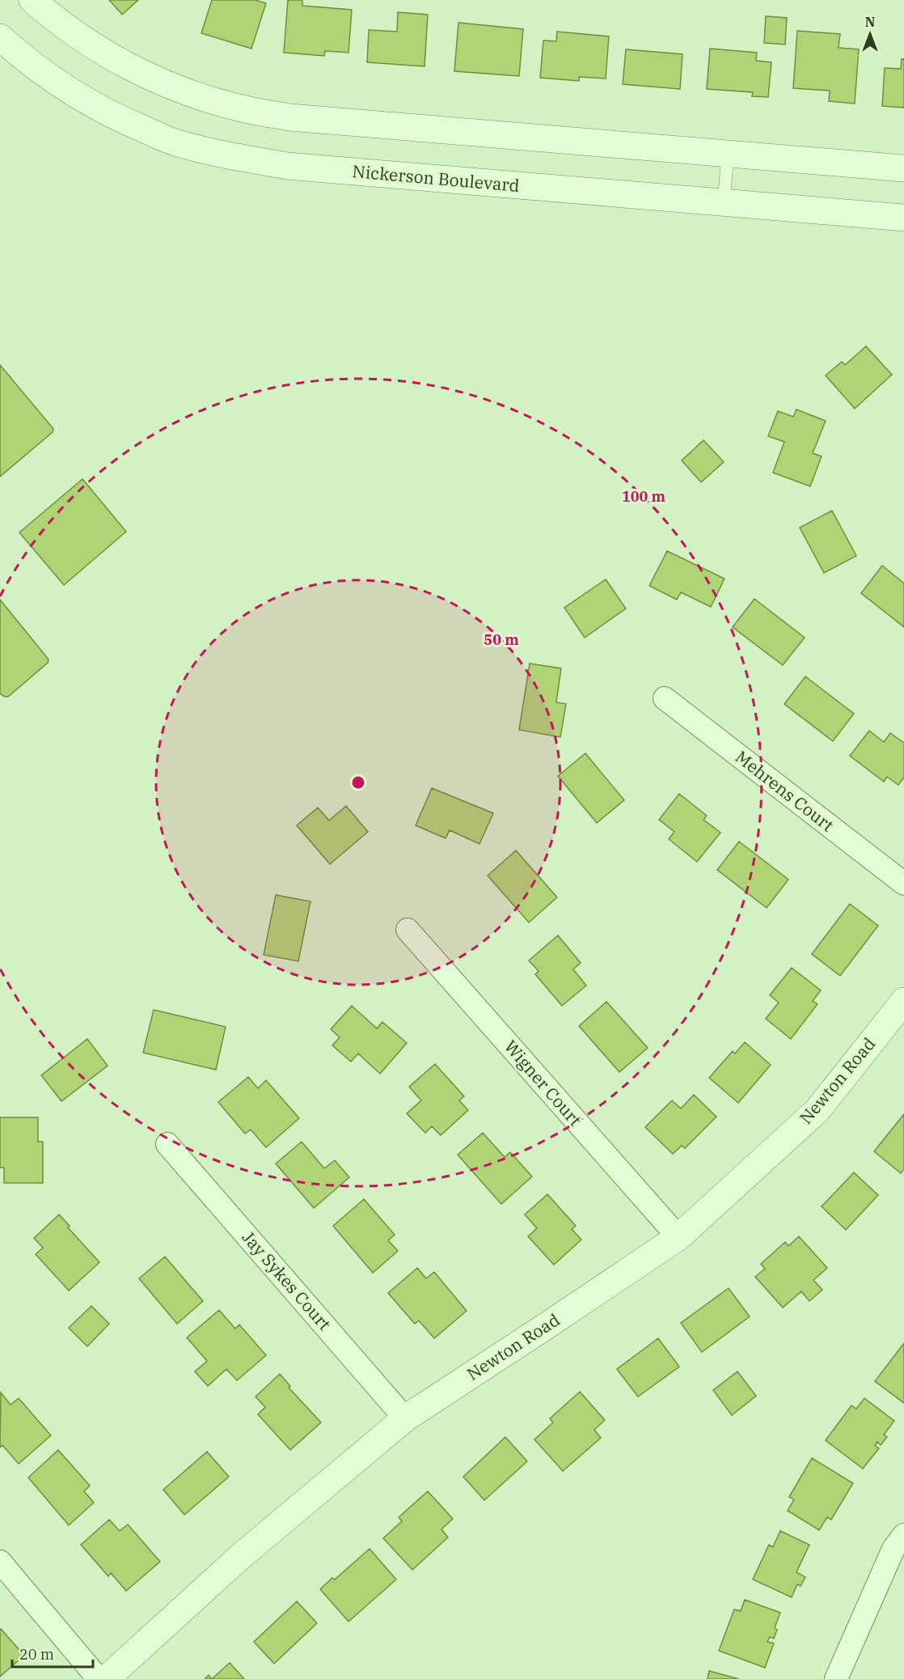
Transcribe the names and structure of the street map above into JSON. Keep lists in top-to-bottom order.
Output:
{
  "streets": {
    "street": [
      "Nickerson Boulevard",
      "Mehrens Court",
      "Newton Road",
      "Wigner Court",
      "Jay Sykes Court"
    ]
  },
  "crossings": [
    ["Newton Road", "Wigner Court"],
    ["Newton Road", "Jay Sykes Court"]
  ],
  "scale_bar": "20 m",
  "north": "top",
  "rings": ["100 m", "50 m"]
}
